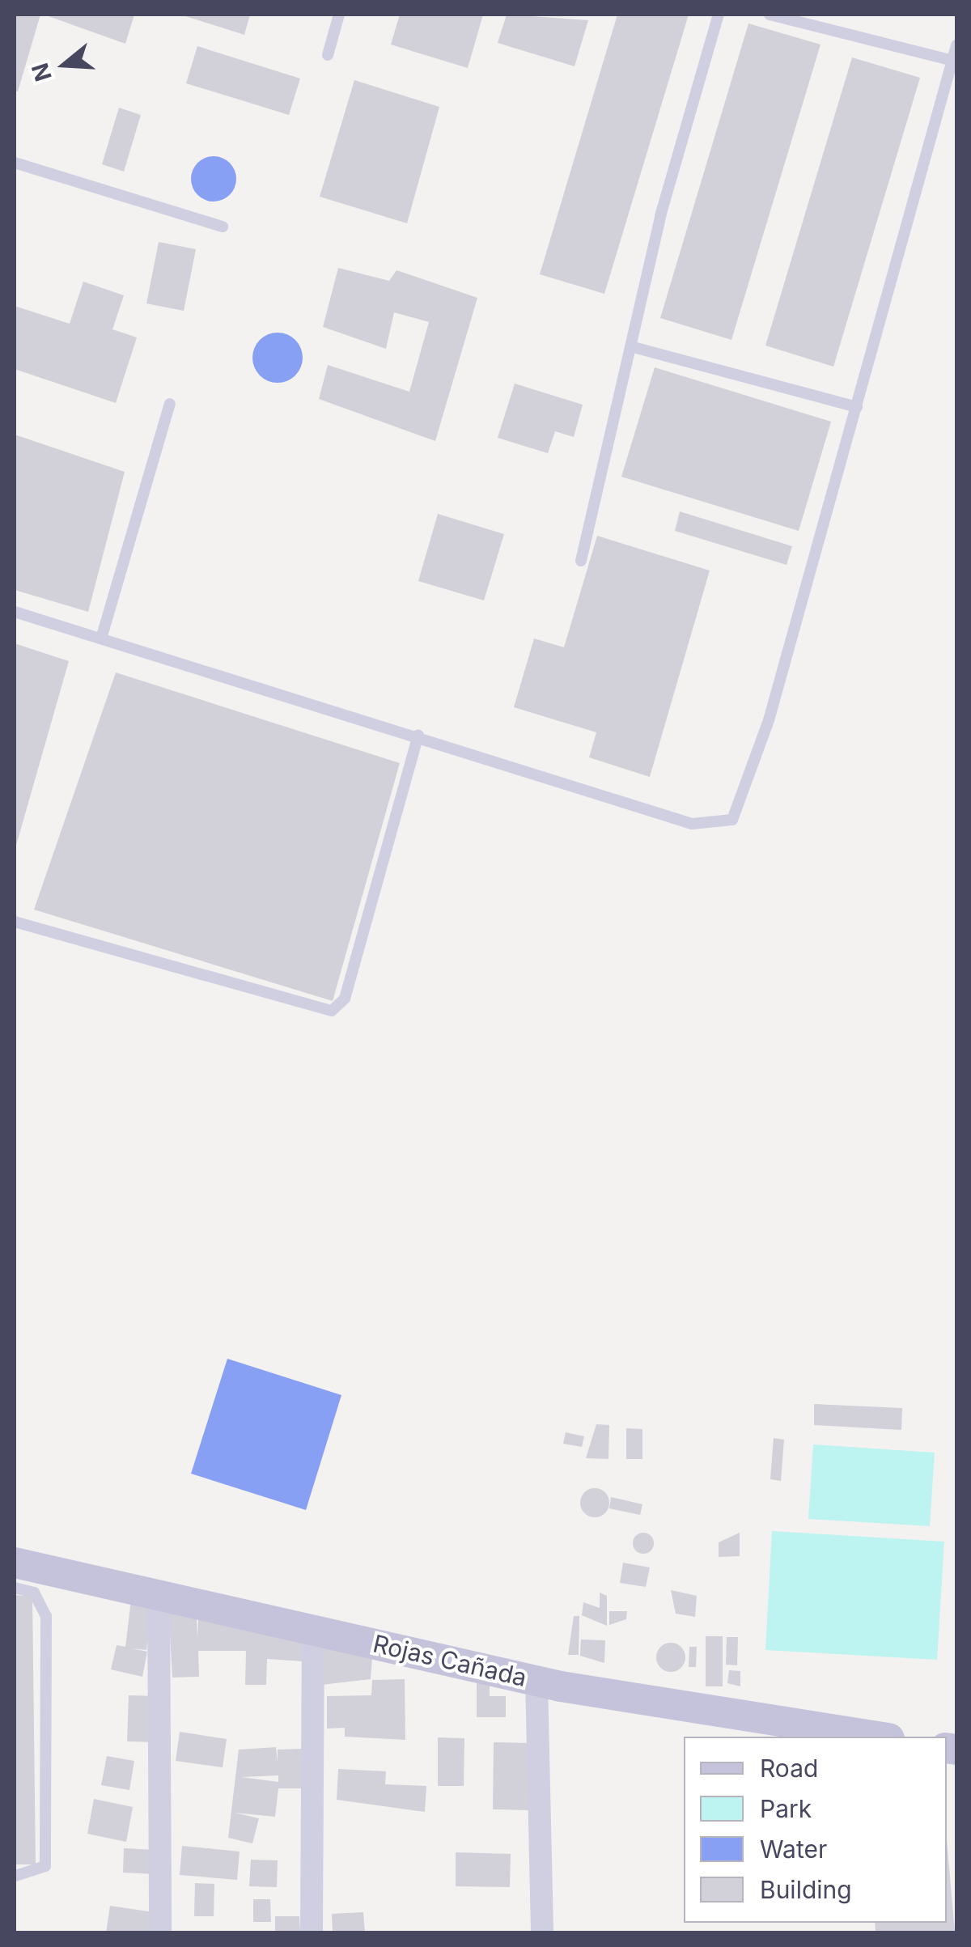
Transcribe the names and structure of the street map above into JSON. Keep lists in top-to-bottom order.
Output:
{
  "streets": {
    "main road": ["Rojas Cañada"]
  },
  "legend": [
    "Road",
    "Park",
    "Water",
    "Building"
  ],
  "north": "left"
}
